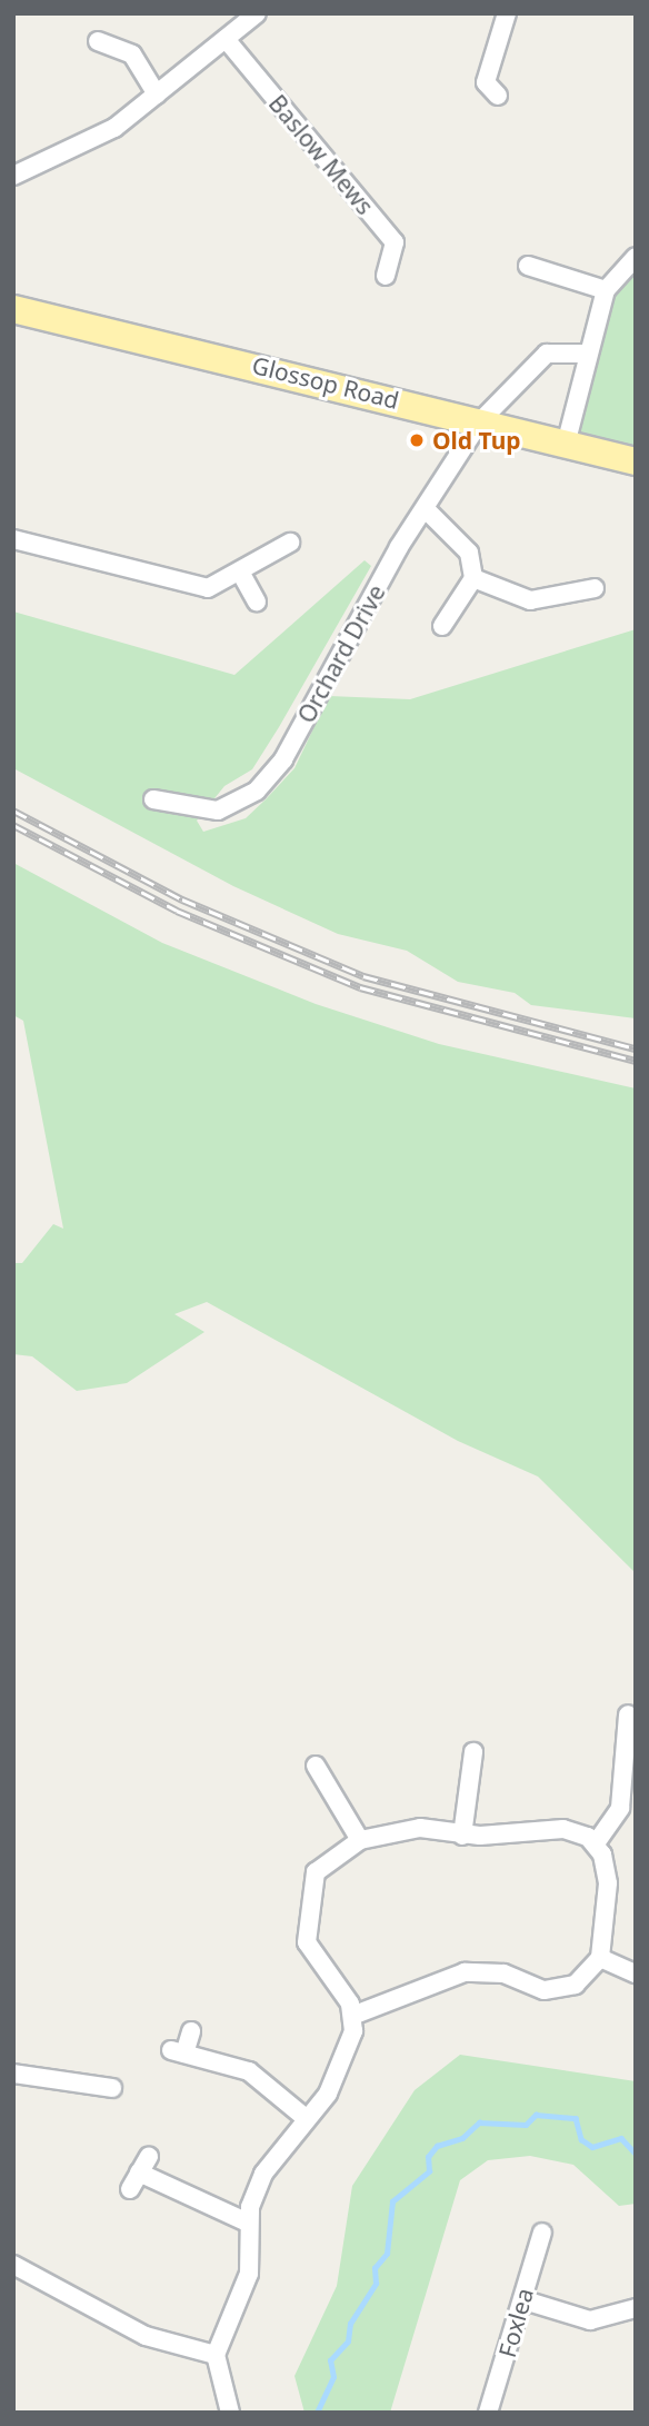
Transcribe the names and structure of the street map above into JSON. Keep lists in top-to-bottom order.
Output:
{
  "streets": {
    "main road": ["Glossop Road"],
    "street": ["Baslow Mews", "Orchard Drive", "Foxlea"]
  },
  "crossings": [
    ["Glossop Road", "Orchard Drive"]
  ],
  "places": ["Old Tup"]
}
